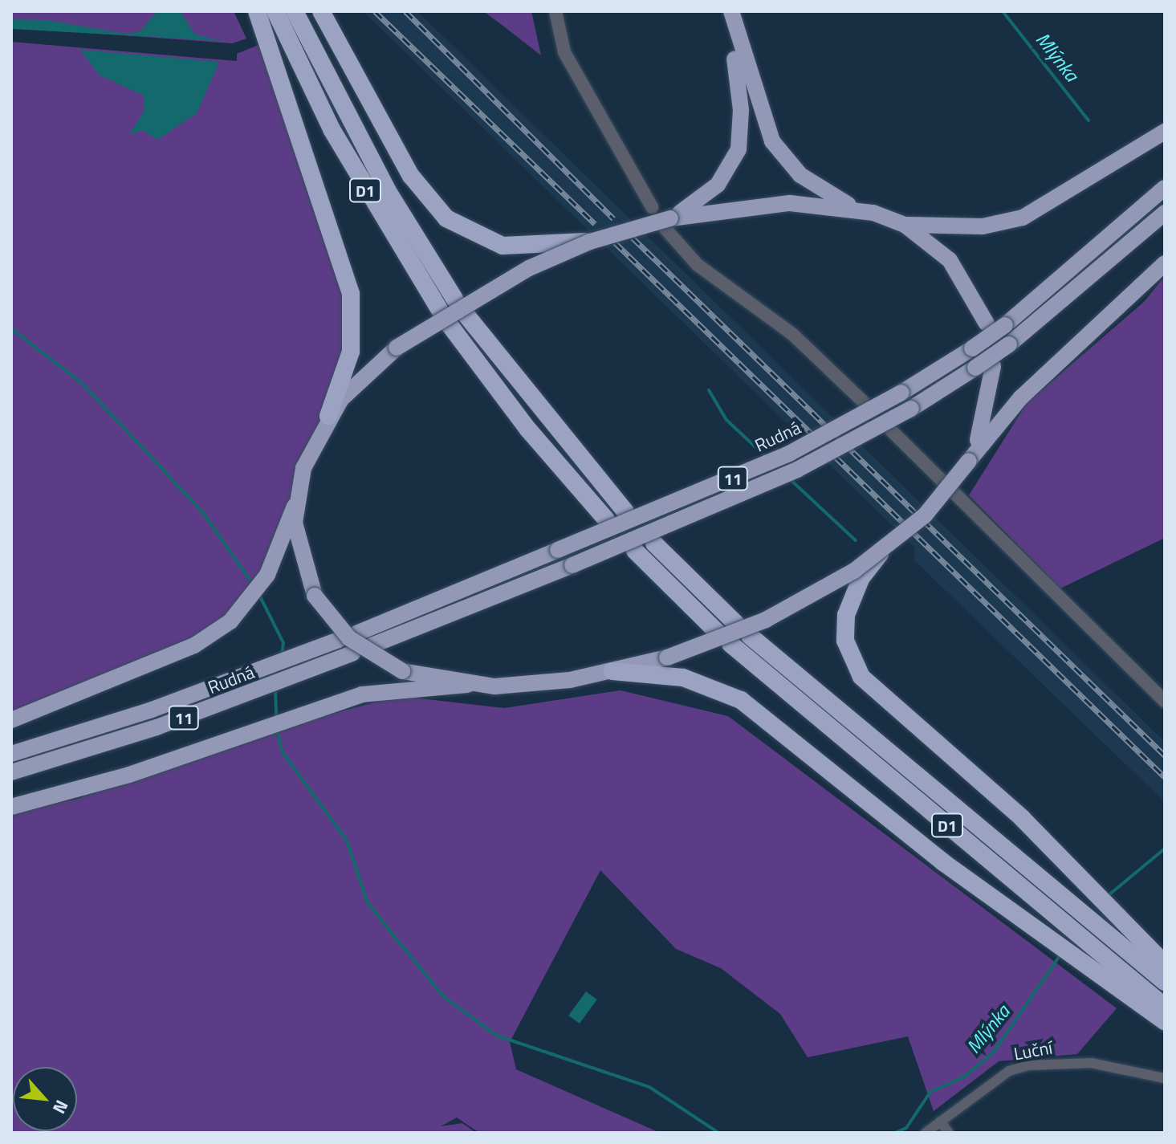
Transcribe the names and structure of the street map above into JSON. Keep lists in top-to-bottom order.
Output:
{
  "streets": {
    "highway": ["D1", "Rudná", "11"],
    "street": ["Luční"]
  },
  "water": ["Mlýnka"],
  "north": "bottom right"
}
